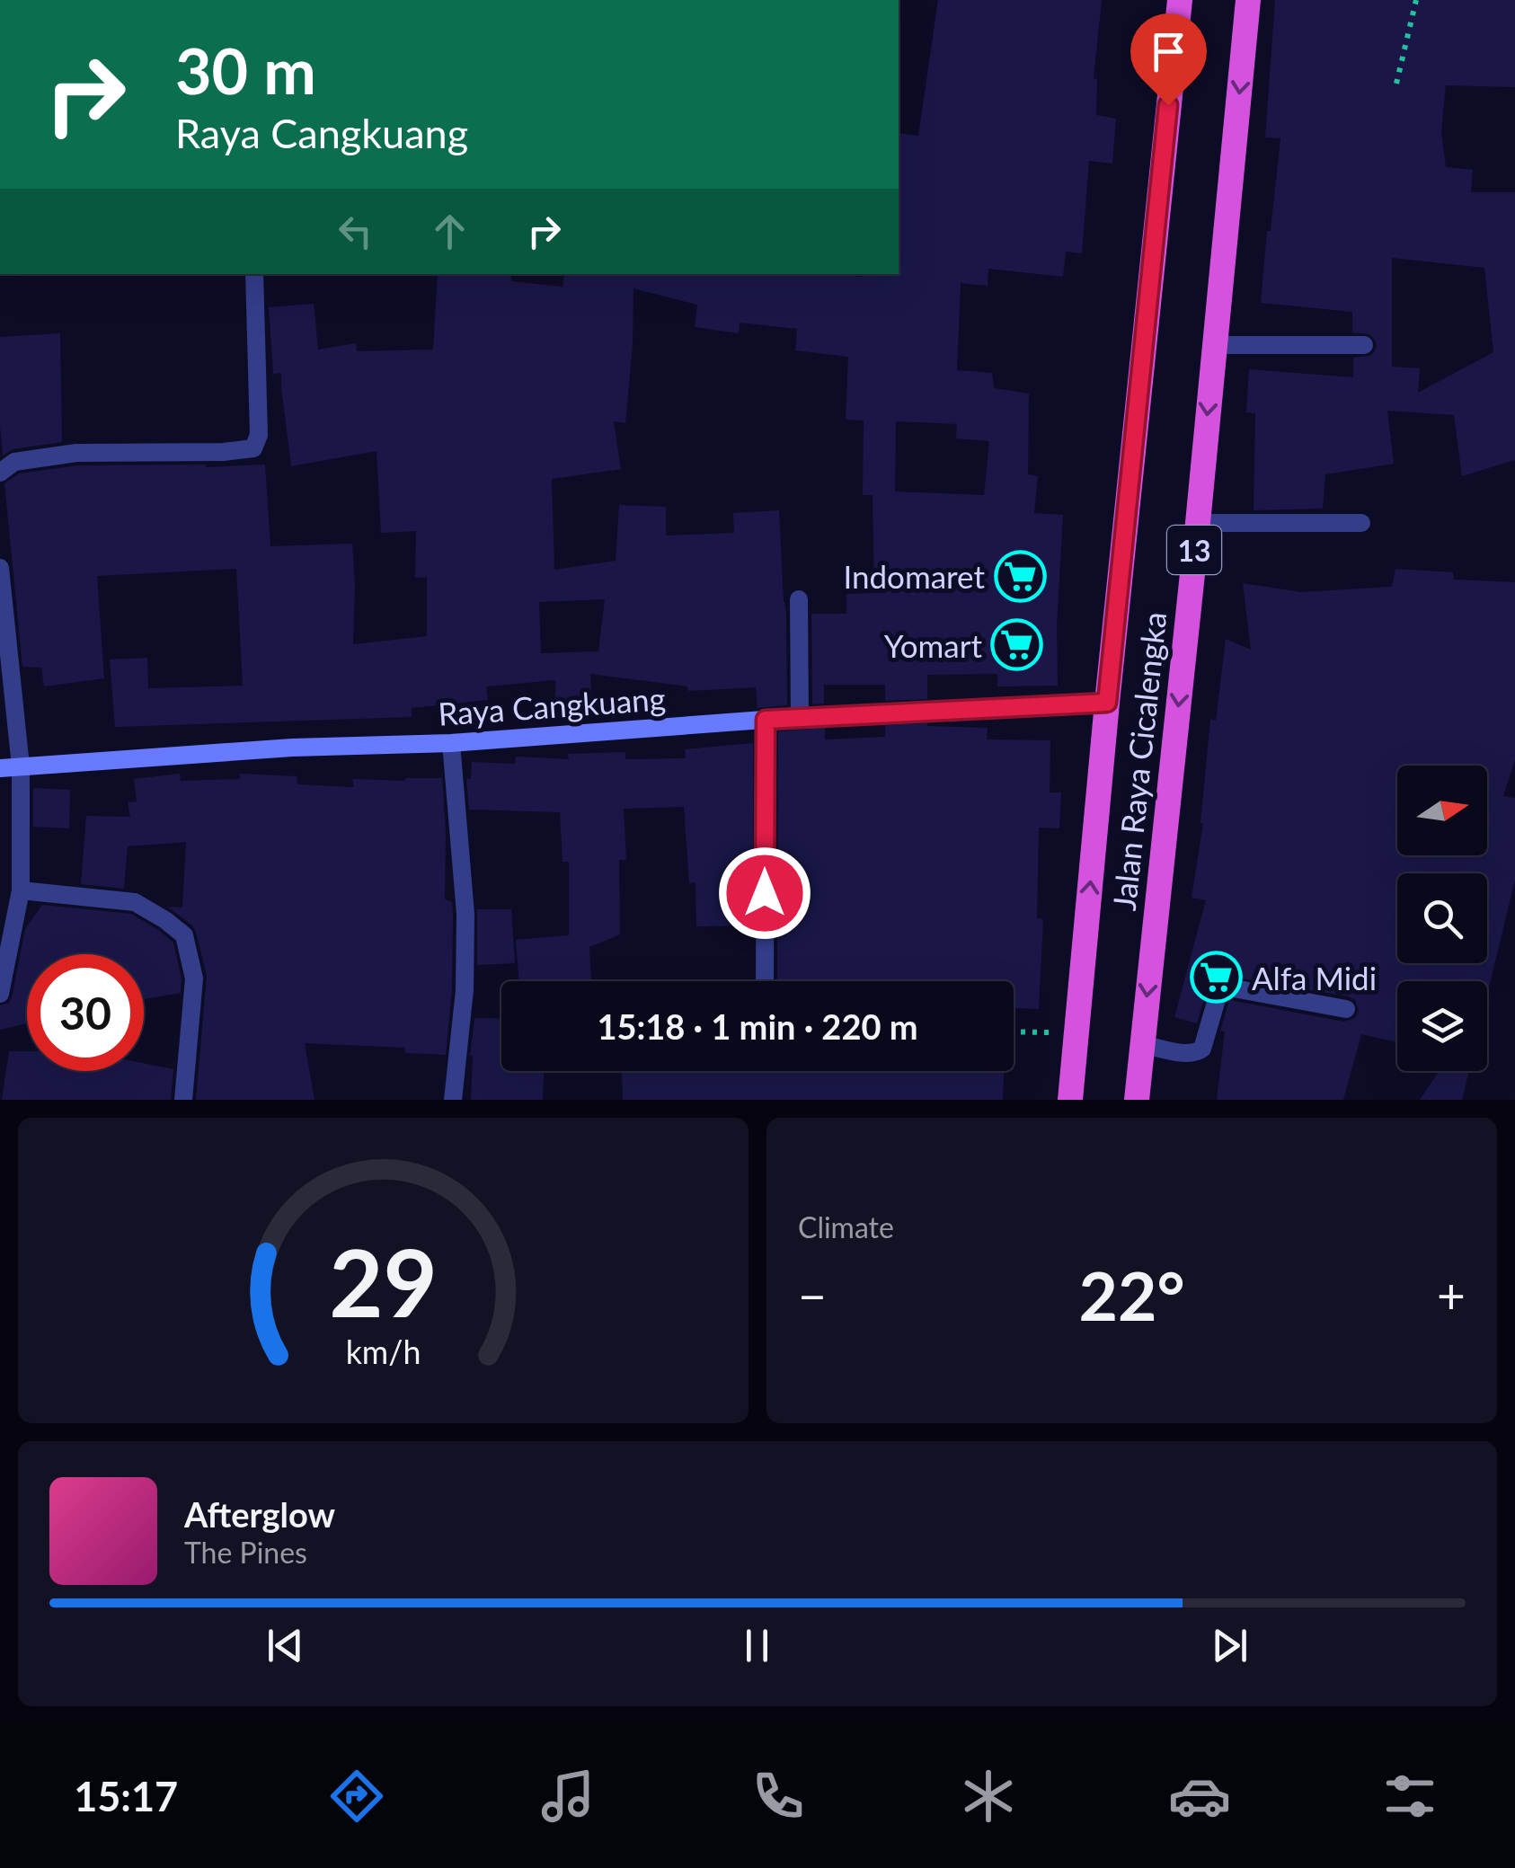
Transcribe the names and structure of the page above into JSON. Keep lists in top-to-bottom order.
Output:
{
  "streets": {
    "highway": ["13", "Jalan Raya Cicalengka"],
    "main road": ["Raya Cangkuang"]
  },
  "crossings": [
    ["Raya Cangkuang", "Jalan Raya Cicalengka"]
  ],
  "places": {
    "supermarket": ["Indomaret", "Yomart", "Alfa Midi"]
  },
  "north": "right",
  "page": {
    "turn": ["30 m", "Raya Cangkuang"],
    "limit": "30",
    "trip": "15:18 · 1 min · 220 m",
    "tile": "Climate",
    "heat": ["−", "22°", "+"],
    "song": ["Afterglow", "The Pines"],
    "tabs": "15:17",
    "gauge": ["29", "km/h"]
  }
}
